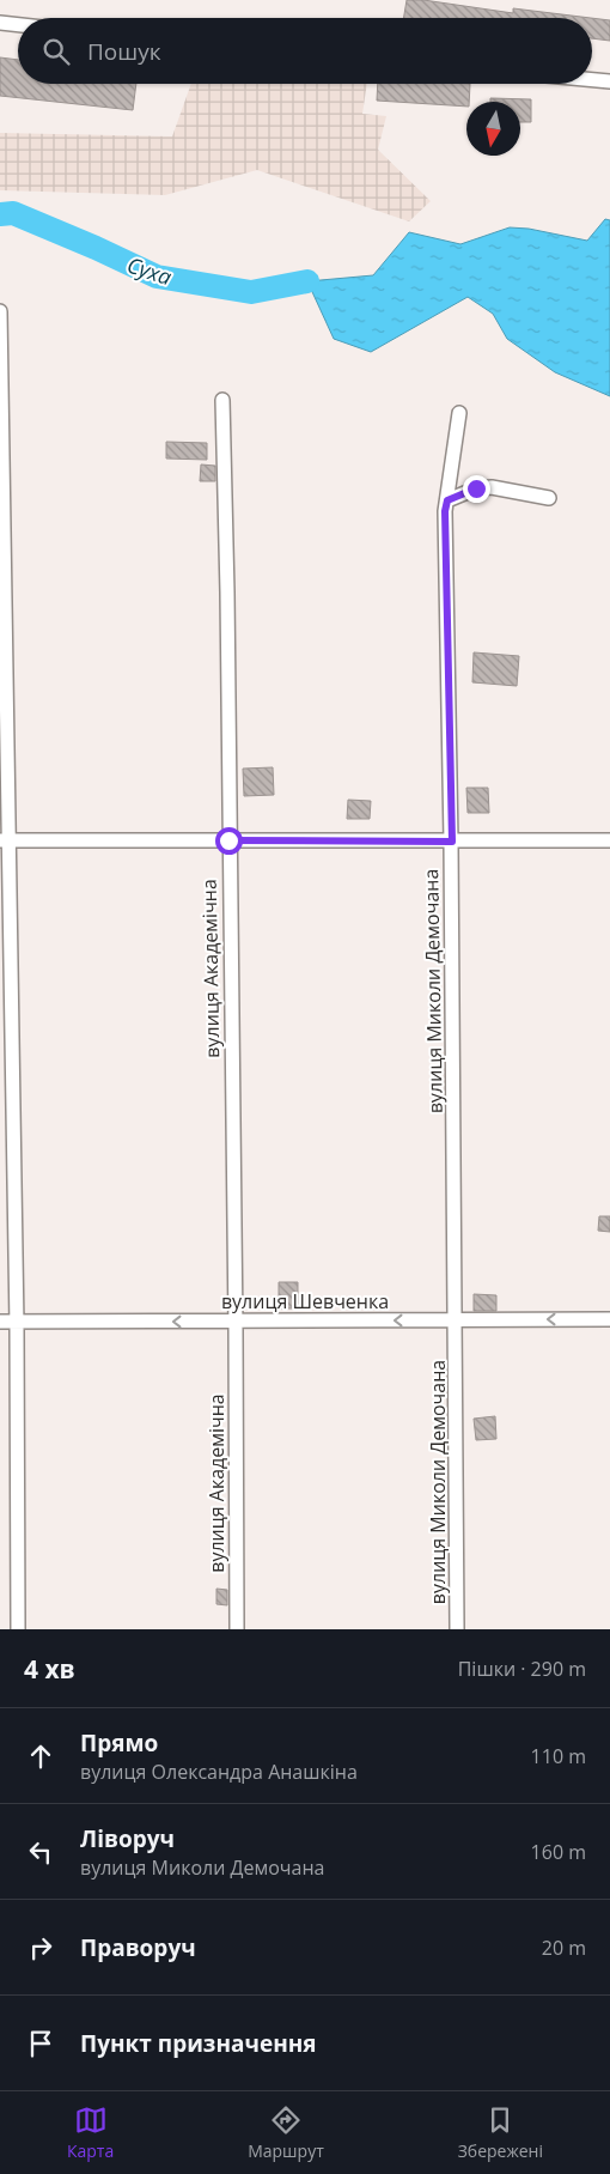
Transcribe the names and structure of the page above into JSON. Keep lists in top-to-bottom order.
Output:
{
  "streets": {
    "street": ["вулиця Академічна", "вулиця Миколи Демочана", "вулиця Шевченка"]
  },
  "crossings": [
    ["вулиця Академічна", "вулиця Шевченка"],
    ["вулиця Миколи Демочана", "вулиця Шевченка"]
  ],
  "one_way": ["вулиця Шевченка"],
  "water": ["Суха"],
  "north": "bottom",
  "page": {
    "search": "Пошук",
    "heading": ["4 хв", "Пішки · 290 m"],
    "list": [
      ["Прямо", "вулиця Олександра Анашкіна", "110 m"],
      ["Ліворуч", "вулиця Миколи Демочана", "160 m"],
      ["Праворуч", "20 m"],
      "Пункт призначення"
    ],
    "nav": ["Карта", "Маршрут", "Збережені"]
  }
}
